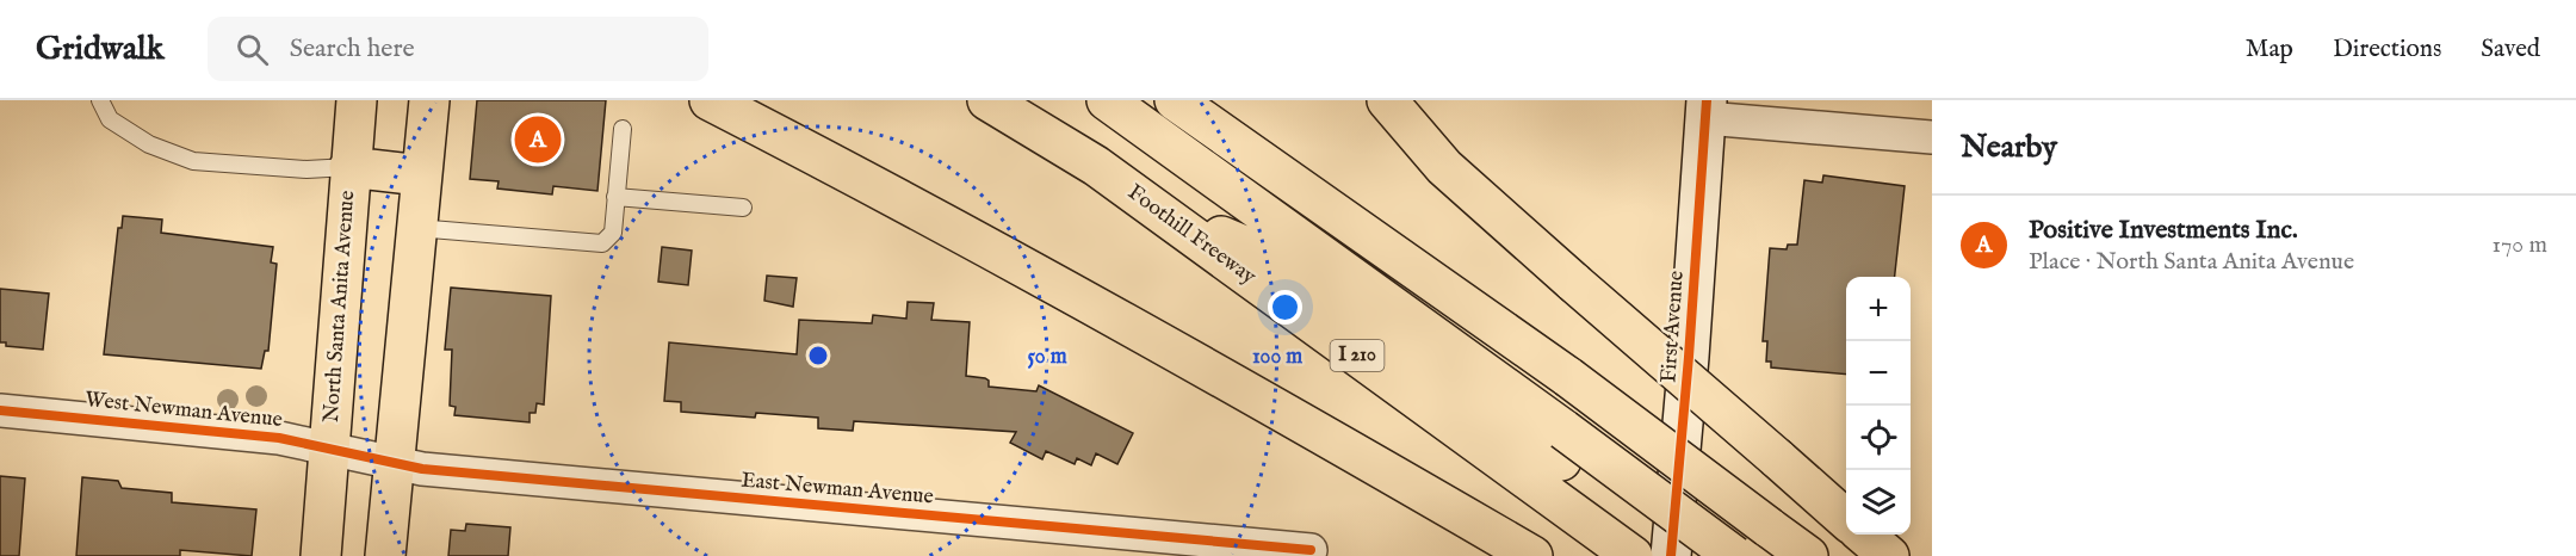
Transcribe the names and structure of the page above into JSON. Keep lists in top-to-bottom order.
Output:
{
  "streets": {
    "main road": ["Foothill Freeway", "North Santa Anita Avenue", "I 210"],
    "street": ["First Avenue", "West Newman Avenue", "East Newman Avenue"]
  },
  "crossings": [
    ["North Santa Anita Avenue", "West Newman Avenue"],
    ["North Santa Anita Avenue", "East Newman Avenue"],
    ["West Newman Avenue", "East Newman Avenue"]
  ],
  "page": {
    "header": "Gridwalk",
    "search": "Search here",
    "nav": ["Map", "Directions", "Saved"],
    "heading": "Nearby",
    "pins": "A",
    "list": [
      {
        "mark": "A",
        "name": "Positive Investments Inc.",
        "note": "Place · North Santa Anita Avenue",
        "value": "170 m"
      }
    ],
    "map_buttons": ["+", "−"]
  },
  "rings": ["50 m", "100 m"]
}
